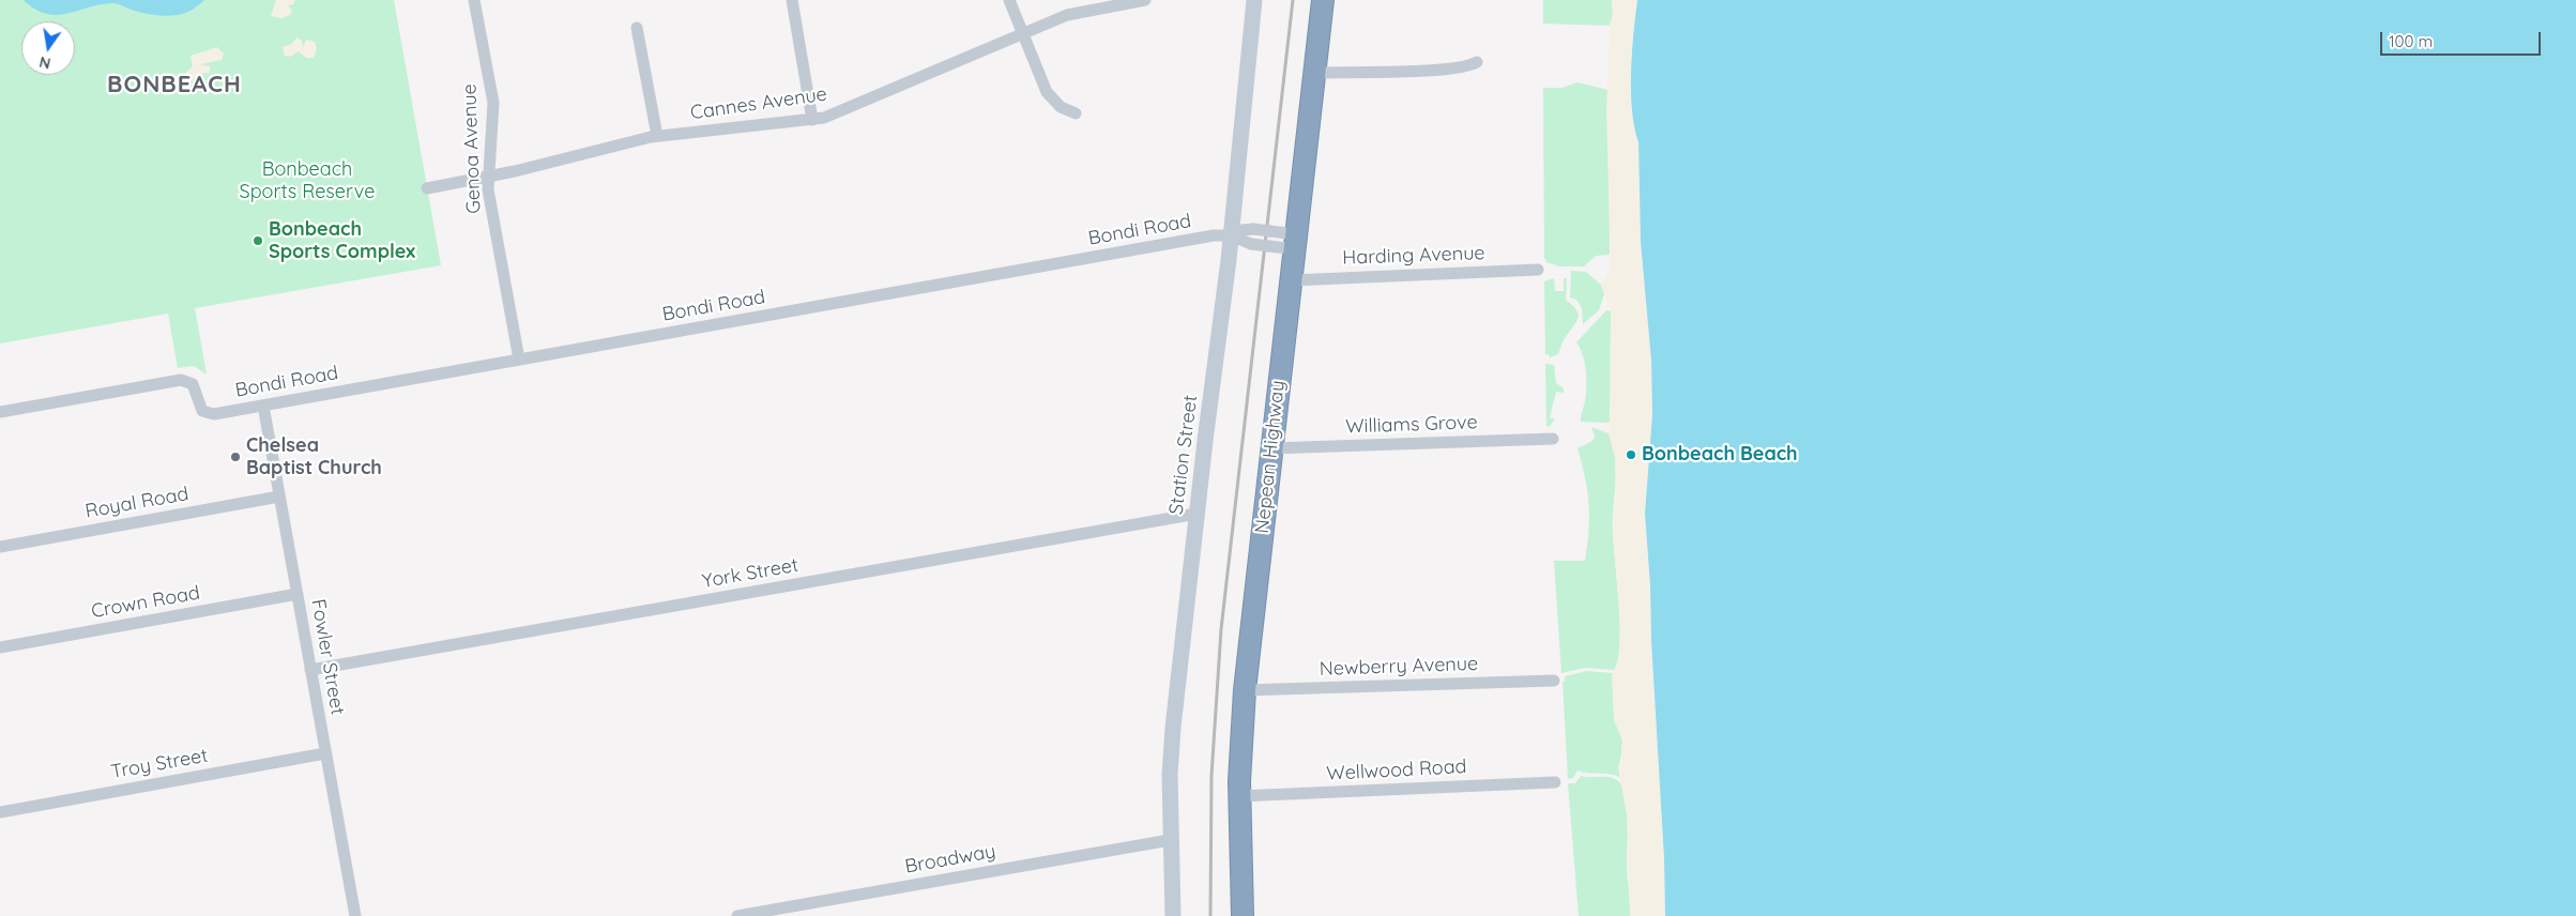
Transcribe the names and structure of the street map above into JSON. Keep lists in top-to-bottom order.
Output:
{
  "streets": {
    "highway": ["Nepean Highway"],
    "street": [
      "Cannes Avenue",
      "Genoa Avenue",
      "Bondi Road",
      "Harding Avenue",
      "Williams Grove",
      "Station Street",
      "Royal Road",
      "York Street",
      "Crown Road",
      "Fowler Street",
      "Newberry Avenue",
      "Troy Street",
      "Wellwood Road",
      "Broadway"
    ]
  },
  "crossings": [
    ["Cannes Avenue", "Genoa Avenue"],
    ["Genoa Avenue", "Bondi Road"],
    ["Bondi Road", "Station Street"],
    ["Bondi Road", "Nepean Highway"],
    ["Bondi Road", "Fowler Street"],
    ["Harding Avenue", "Nepean Highway"],
    ["Williams Grove", "Nepean Highway"],
    ["Station Street", "York Street"],
    ["Station Street", "Broadway"],
    ["Nepean Highway", "Newberry Avenue"],
    ["Nepean Highway", "Wellwood Road"],
    ["Royal Road", "Fowler Street"],
    ["York Street", "Fowler Street"],
    ["Crown Road", "Fowler Street"],
    ["Fowler Street", "Troy Street"]
  ],
  "districts": ["BONBEACH"],
  "parks": ["Bonbeach Sports Reserve"],
  "places": ["Bonbeach Sports Complex", "Bonbeach Beach", "Chelsea Baptist Church"],
  "scale_bar": "100 m",
  "north": "bottom"
}
